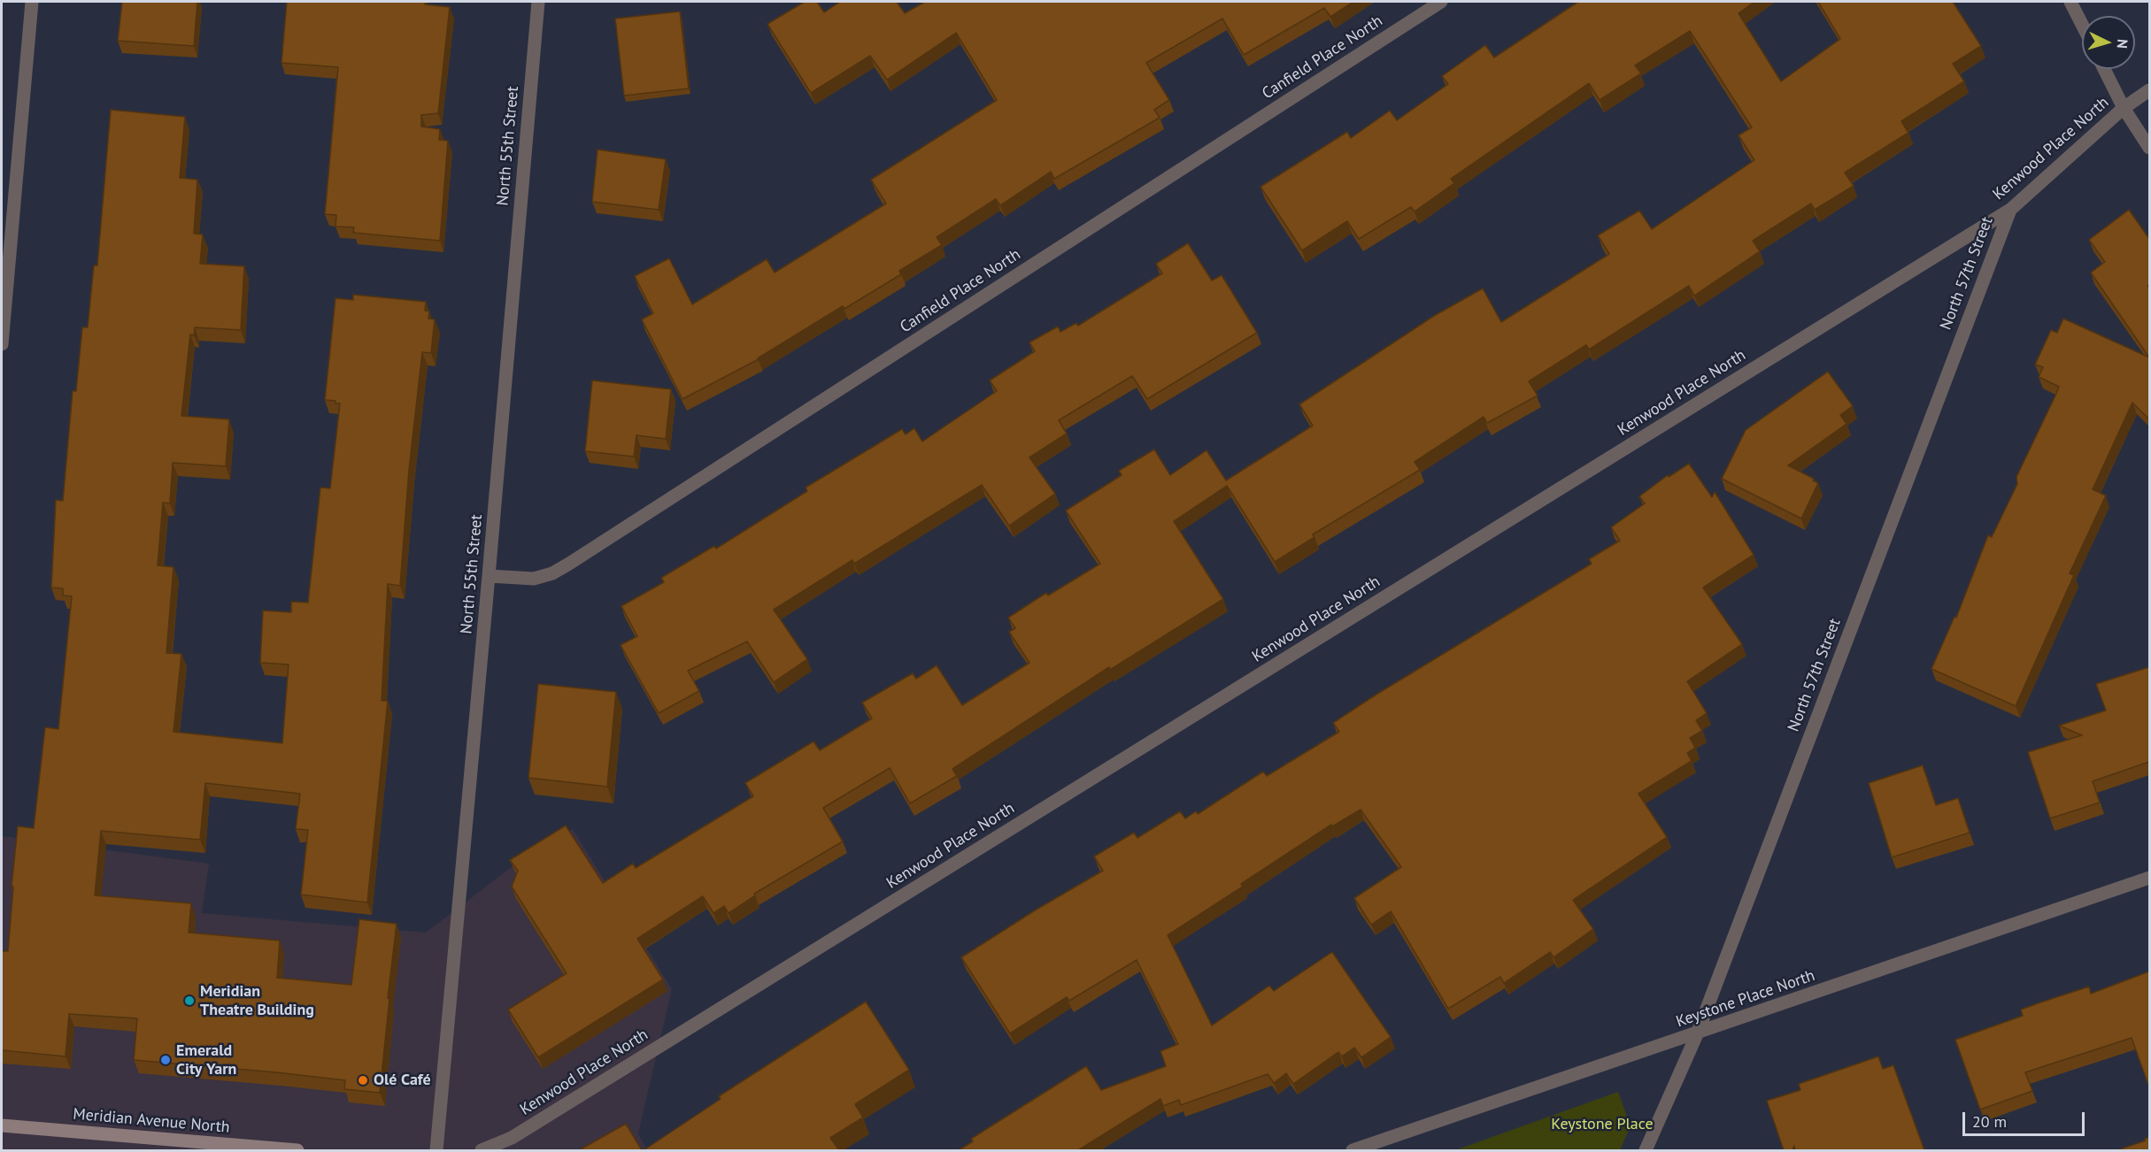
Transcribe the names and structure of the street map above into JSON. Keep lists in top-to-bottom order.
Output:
{
  "streets": {
    "street": [
      "Canfield Place North",
      "North 55th Street",
      "Kenwood Place North",
      "North 57th Street",
      "Keystone Place North",
      "Meridian Avenue North"
    ]
  },
  "crossings": [
    ["Canfield Place North", "North 55th Street"],
    ["Kenwood Place North", "North 57th Street"],
    ["North 57th Street", "Keystone Place North"]
  ],
  "parks": ["Keystone Place"],
  "places": ["Meridian Theatre Building", "Emerald City Yarn", "Olé Café"],
  "scale_bar": "20 m",
  "north": "right"
}
